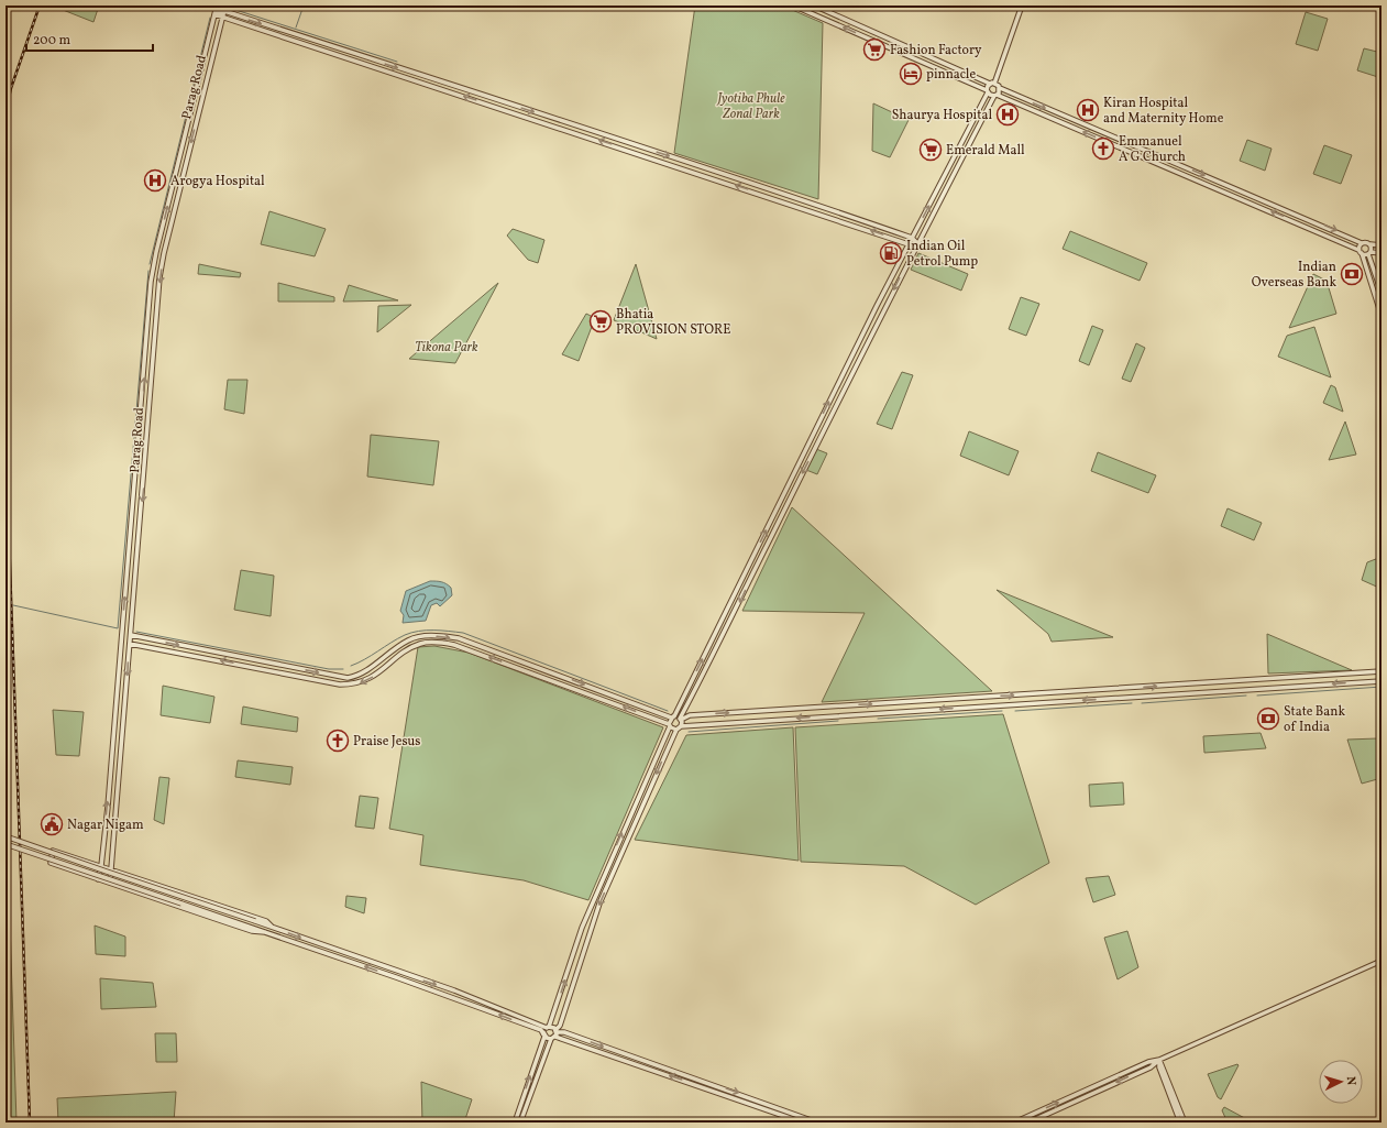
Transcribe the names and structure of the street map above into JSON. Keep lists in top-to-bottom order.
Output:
{
  "streets": {
    "street": ["Parag Road"]
  },
  "parks": ["Jyotiba Phule Zonal Park", "Tikona Park"],
  "places": {
    "supermarket": ["Fashion Factory", "Emerald Mall", "Bhatia PROVISION STORE"],
    "hotel": ["pinnacle"],
    "hospital": ["Kiran Hospital and Maternity Home", "Shaurya Hospital", "Arogya Hospital"],
    "church": ["Emmanuel A G Church", "Praise Jesus"],
    "fuel station": ["Indian Oil Petrol Pump"],
    "bank": ["Indian Overseas Bank", "State Bank of India"],
    "public building": ["Nagar Nigam"]
  },
  "scale_bar": "200 m",
  "north": "right"
}
